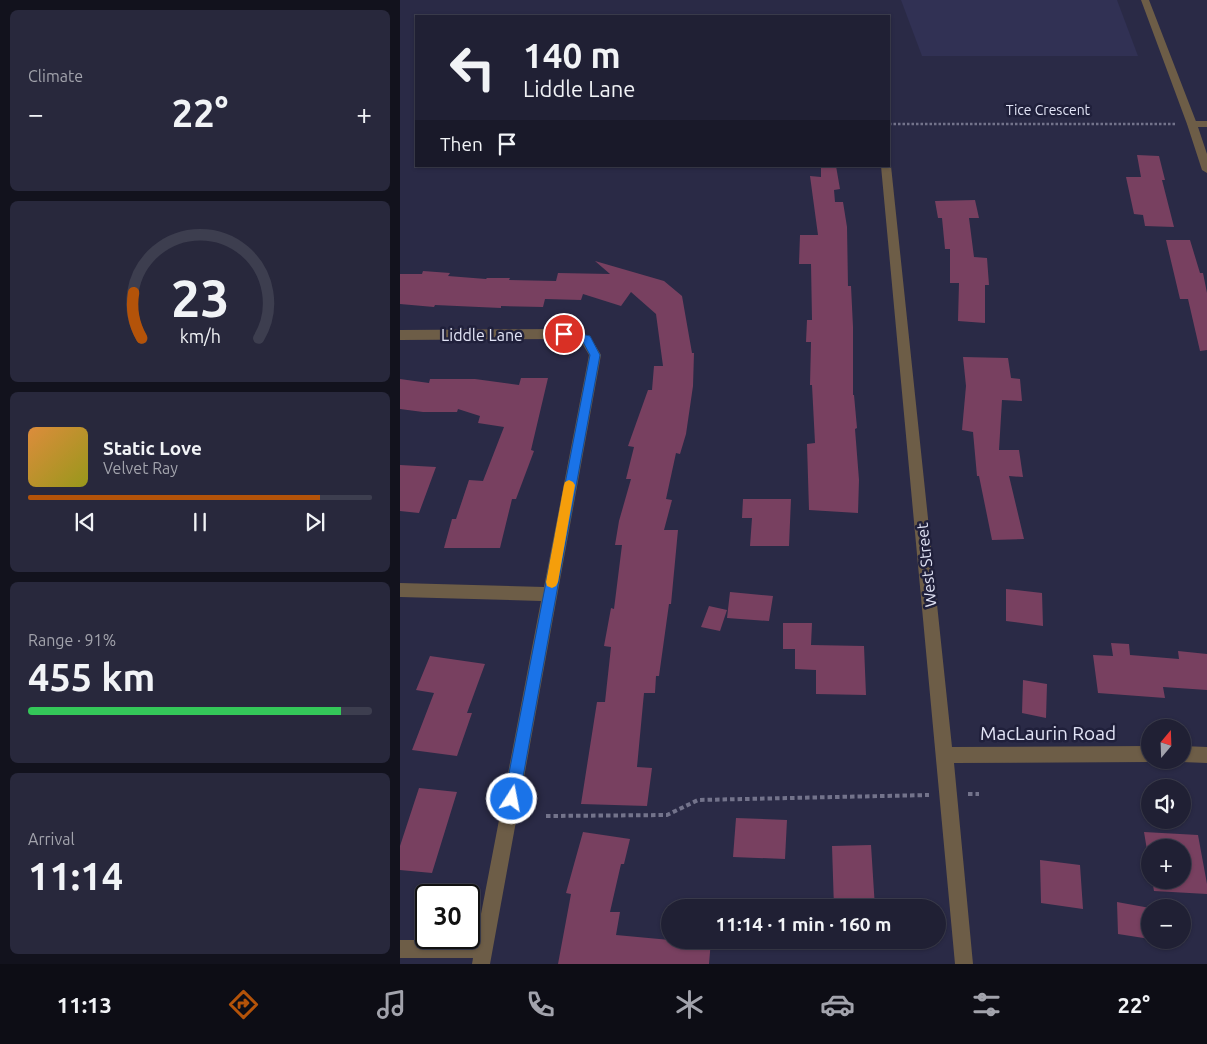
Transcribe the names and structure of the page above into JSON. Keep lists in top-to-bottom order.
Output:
{
  "streets": {
    "street": ["Liddle Lane", "West Street", "MacLaurin Road"],
    "path": ["Tice Crescent"]
  },
  "crossings": [
    ["West Street", "MacLaurin Road"]
  ],
  "north": "top",
  "page": {
    "tile": [
      "Climate",
      ["Range · 91%", "455 km"],
      ["Arrival", "11:14"]
    ],
    "turn": ["140 m", "Liddle Lane"],
    "heat": ["−", "22°", "+"],
    "then": "Then",
    "song": ["Static Love", "Velvet Ray"],
    "map_buttons": ["+", "−"],
    "limit": "30",
    "trip": "11:14 · 1 min · 160 m",
    "tabs": ["11:13", "22°"],
    "gauge": ["23", "km/h"]
  }
}
